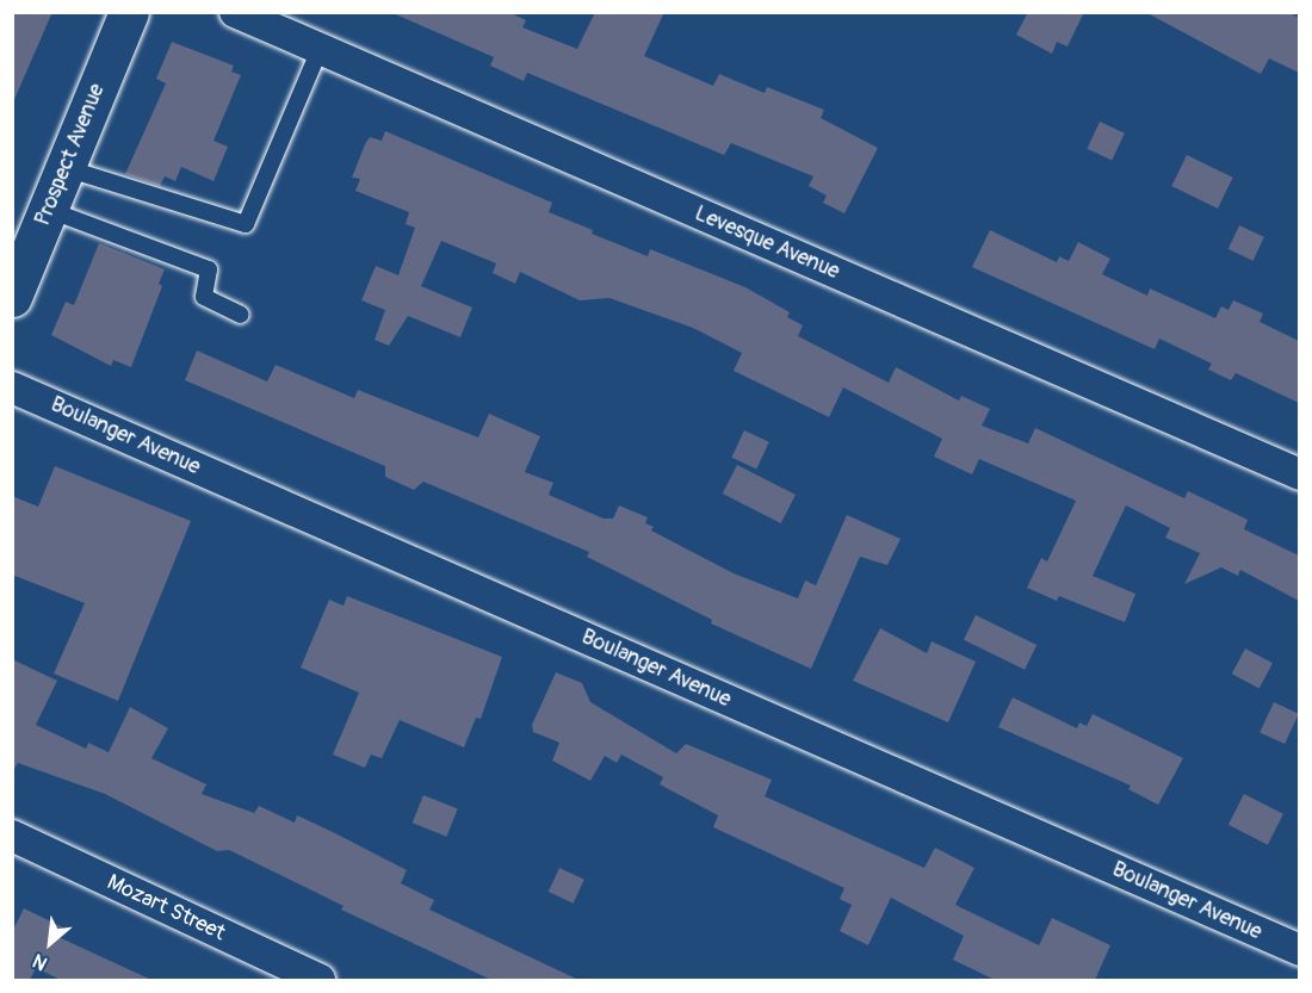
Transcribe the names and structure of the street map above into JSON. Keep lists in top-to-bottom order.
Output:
{
  "streets": {
    "main road": ["Prospect Avenue"],
    "street": ["Levesque Avenue", "Boulanger Avenue", "Mozart Street"]
  },
  "north": "bottom left"
}
